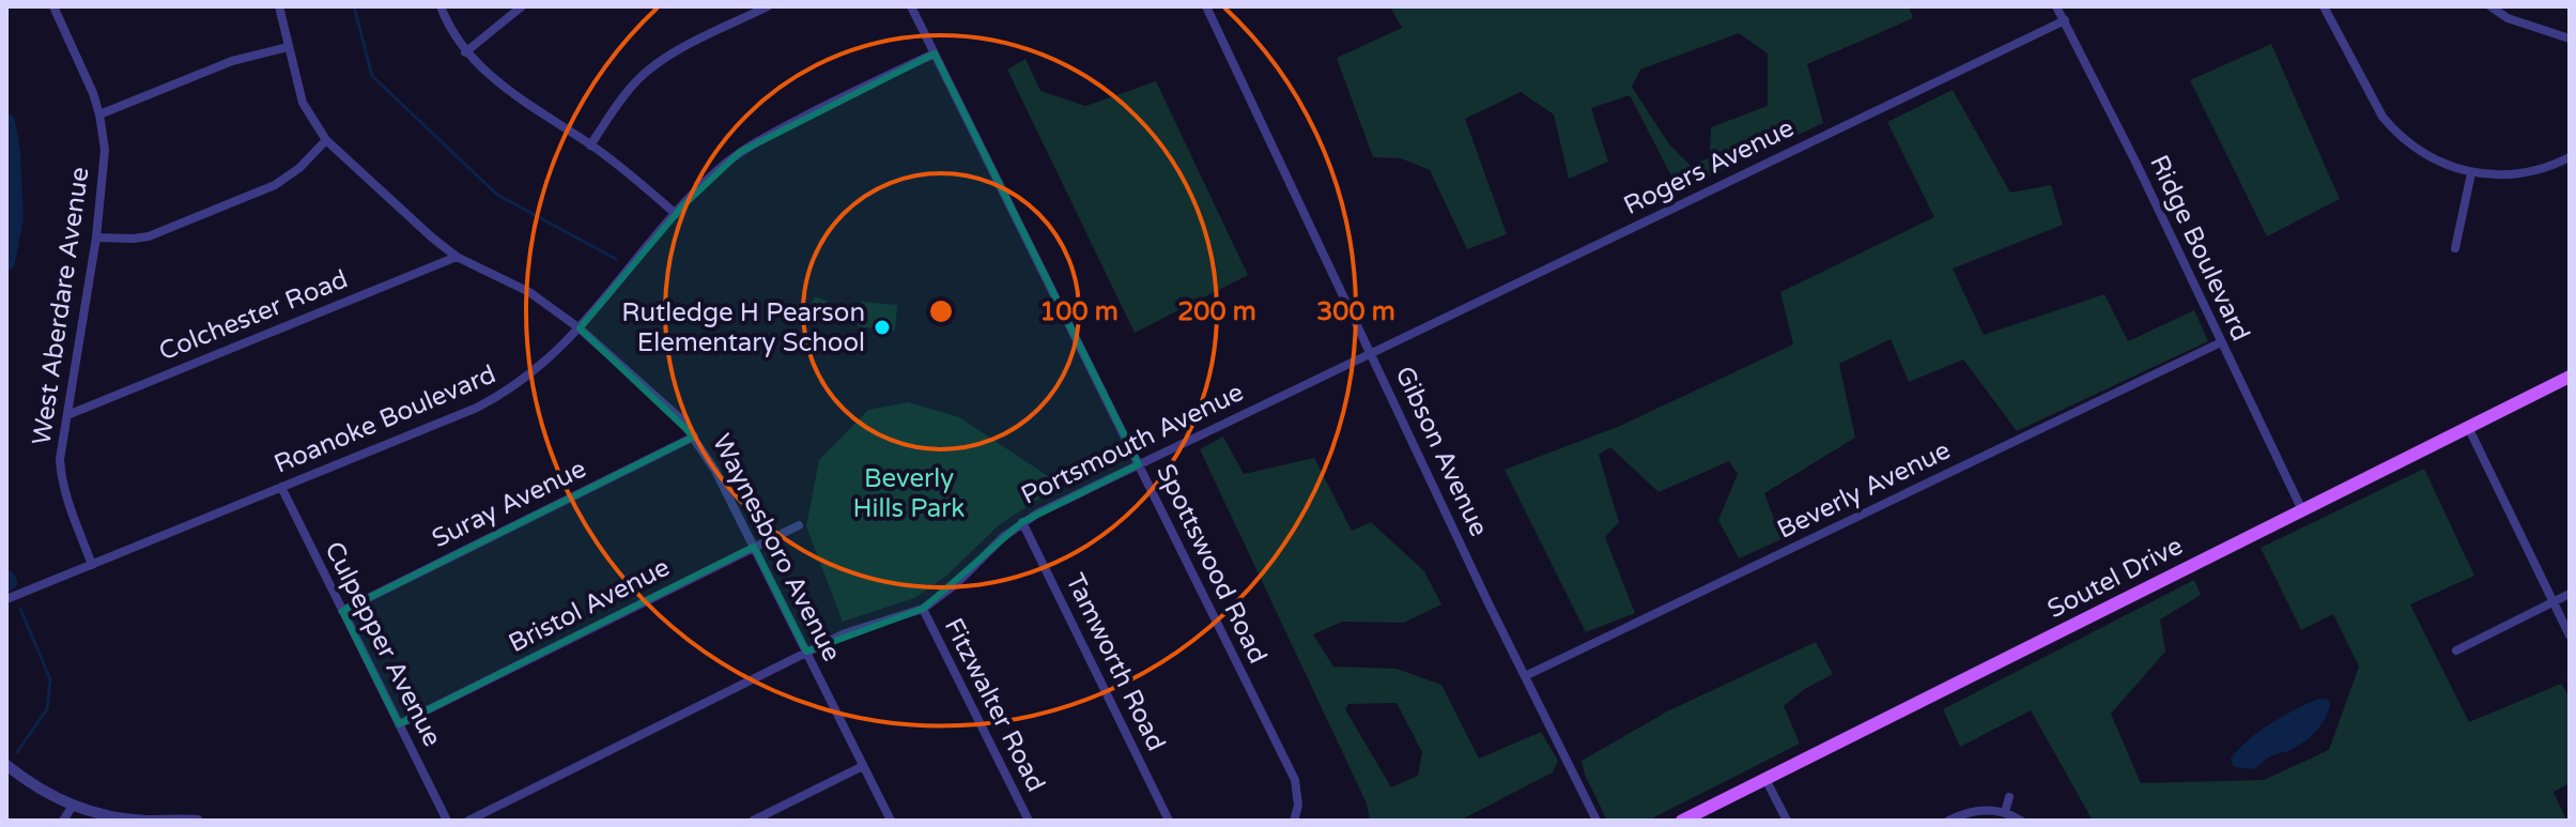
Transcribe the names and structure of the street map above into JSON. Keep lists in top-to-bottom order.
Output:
{
  "streets": {
    "main road": ["Soutel Drive"],
    "street": [
      "Rogers Avenue",
      "Ridge Boulevard",
      "West Aberdare Avenue",
      "Colchester Road",
      "Roanoke Boulevard",
      "Portsmouth Avenue",
      "Gibson Avenue",
      "Beverly Avenue",
      "Suray Avenue",
      "Waynesboro Avenue",
      "Spottswood Road",
      "Bristol Avenue",
      "Culpepper Avenue",
      "Tamworth Road",
      "Fitzwalter Road"
    ]
  },
  "crossings": [
    ["Rogers Avenue", "Ridge Boulevard"],
    ["Rogers Avenue", "Portsmouth Avenue"],
    ["Rogers Avenue", "Gibson Avenue"],
    ["Ridge Boulevard", "Beverly Avenue"],
    ["Ridge Boulevard", "Soutel Drive"],
    ["West Aberdare Avenue", "Colchester Road"],
    ["West Aberdare Avenue", "Roanoke Boulevard"],
    ["Colchester Road", "Waynesboro Avenue"],
    ["Roanoke Boulevard", "Waynesboro Avenue"],
    ["Roanoke Boulevard", "Spottswood Road"],
    ["Roanoke Boulevard", "Culpepper Avenue"],
    ["Portsmouth Avenue", "Gibson Avenue"],
    ["Portsmouth Avenue", "Waynesboro Avenue"],
    ["Portsmouth Avenue", "Spottswood Road"],
    ["Portsmouth Avenue", "Tamworth Road"],
    ["Portsmouth Avenue", "Fitzwalter Road"],
    ["Gibson Avenue", "Beverly Avenue"],
    ["Suray Avenue", "Waynesboro Avenue"],
    ["Suray Avenue", "Culpepper Avenue"],
    ["Waynesboro Avenue", "Bristol Avenue"],
    ["Bristol Avenue", "Culpepper Avenue"]
  ],
  "parks": ["Beverly Hills Park"],
  "places": ["Rutledge H Pearson Elementary School"],
  "rings": ["100 m", "200 m", "300 m"]
}
